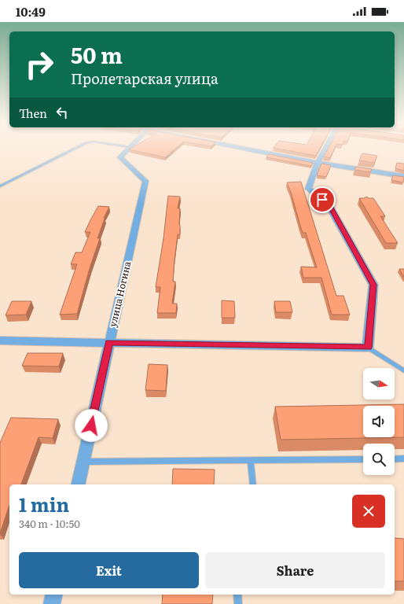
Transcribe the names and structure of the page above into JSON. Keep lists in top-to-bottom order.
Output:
{
  "streets": {
    "street": ["улица Ногина"]
  },
  "north": "right",
  "page": {
    "status": "10:49",
    "turn": ["50 m", "Пролетарская улица"],
    "then": "Then",
    "heading": ["1 min", "340 m · 10:50"],
    "buttons": ["Exit", "Share"]
  }
}
